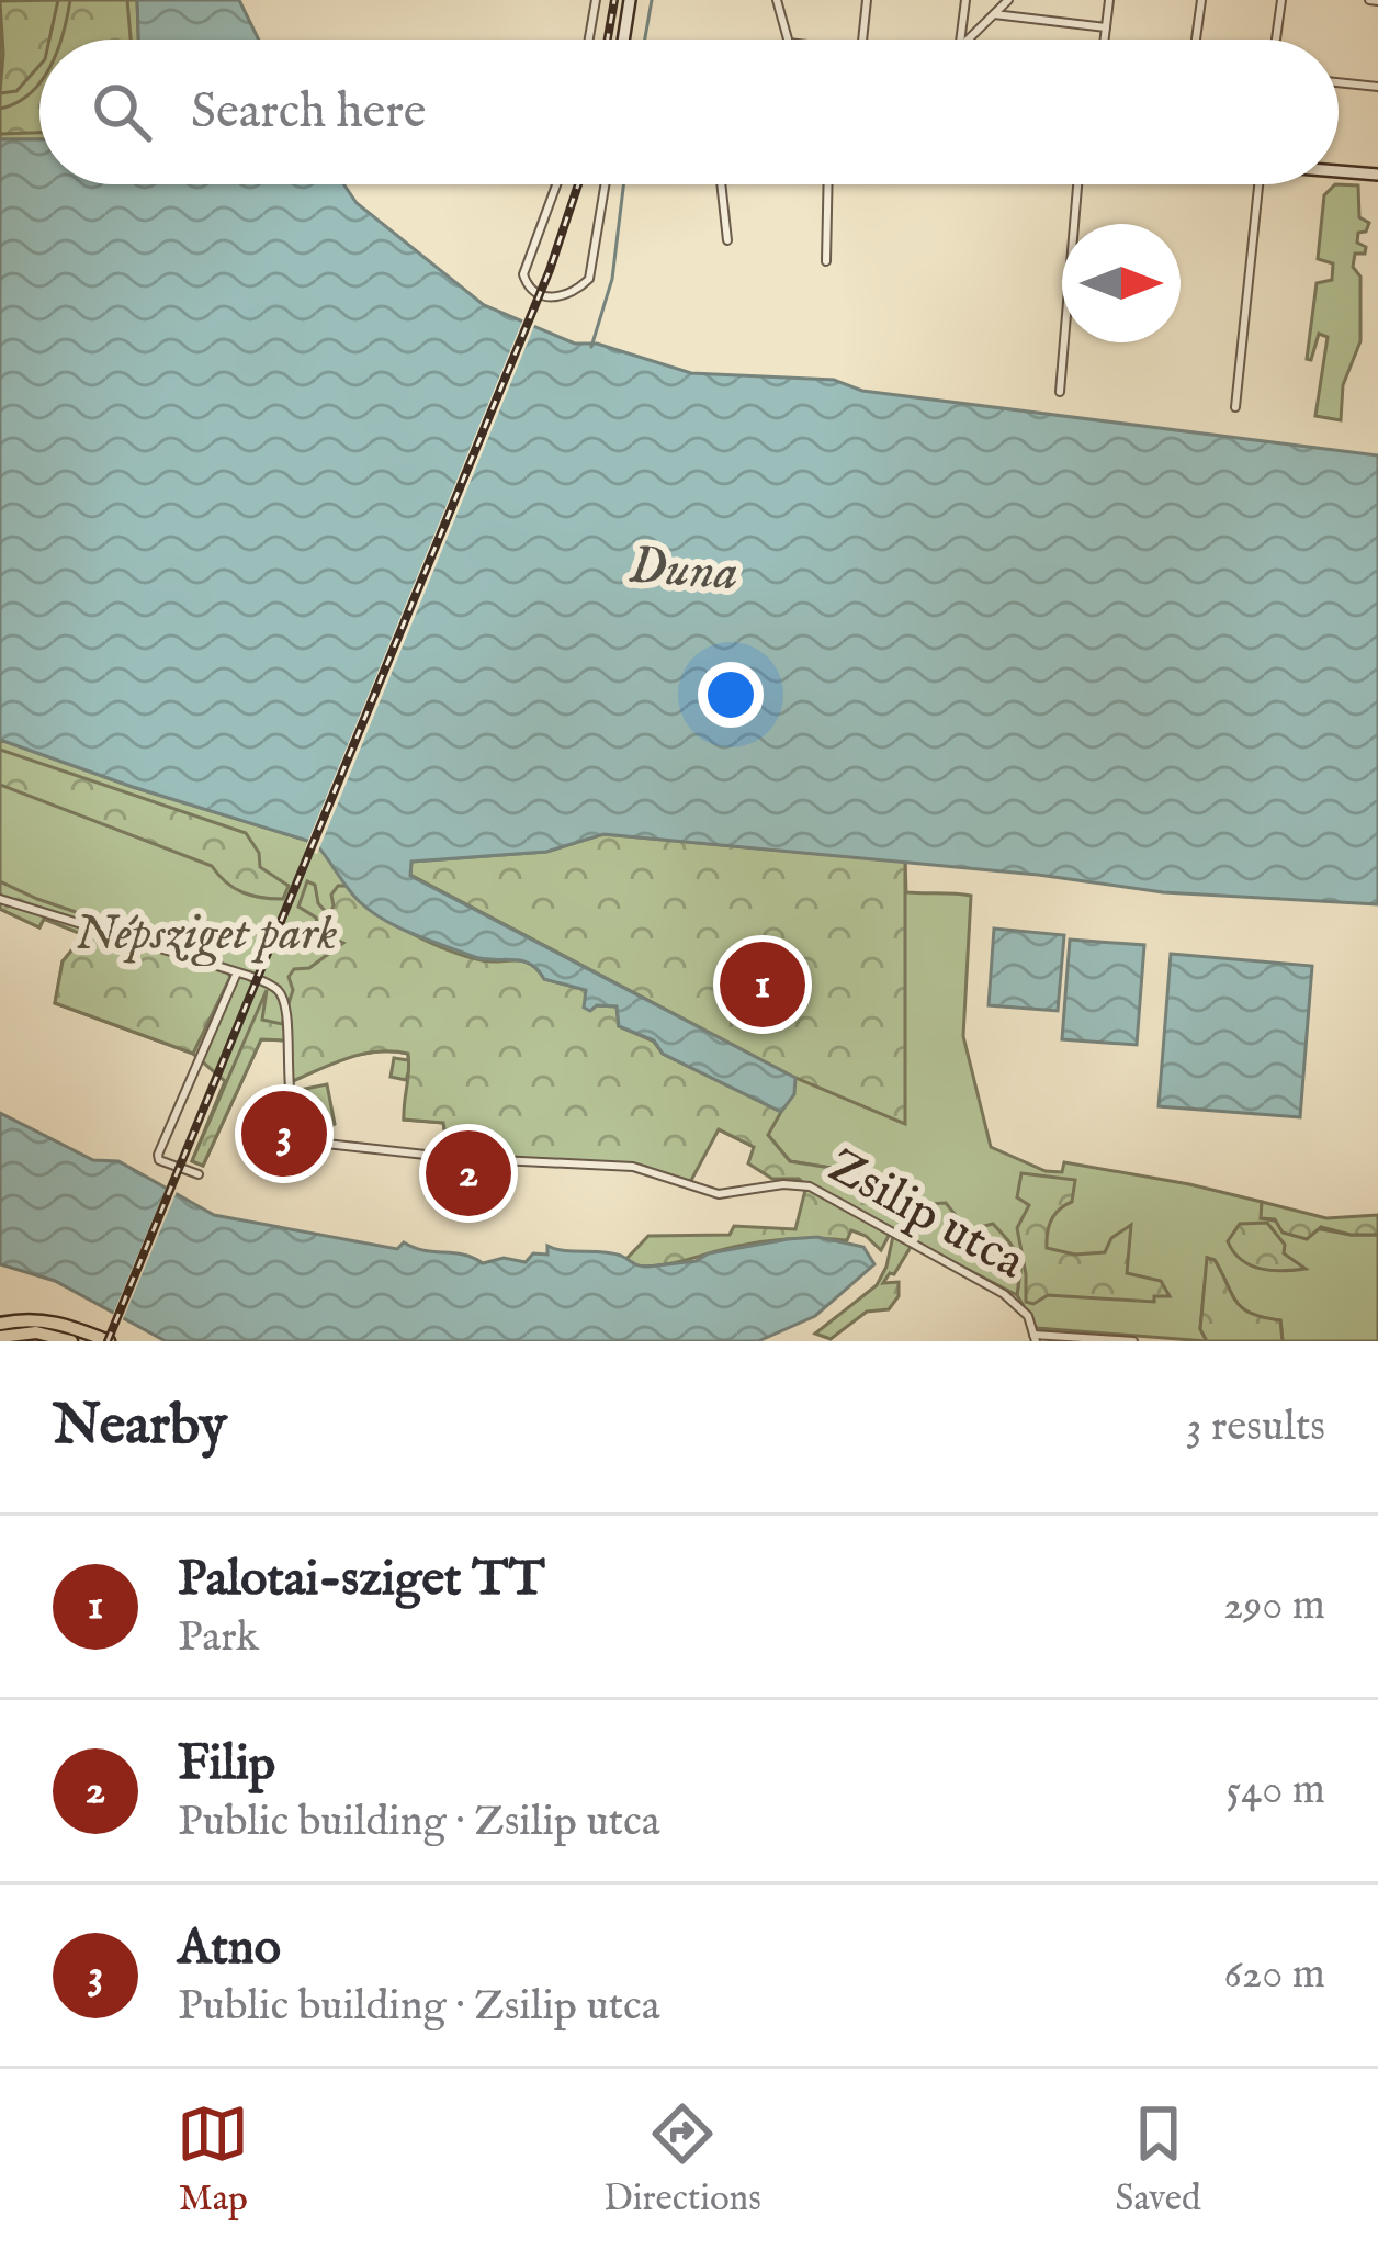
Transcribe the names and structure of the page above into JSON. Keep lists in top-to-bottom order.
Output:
{
  "streets": {
    "street": ["Zsilip utca"]
  },
  "water": ["Duna"],
  "parks": ["Népsziget park"],
  "north": "right",
  "page": {
    "search": "Search here",
    "pins": ["1", "3", "2"],
    "heading": ["Nearby", "3 results"],
    "list": [
      {
        "mark": "1",
        "name": "Palotai-sziget TT",
        "note": "Park",
        "value": "290 m"
      },
      {
        "mark": "2",
        "name": "Filip",
        "note": "Public building · Zsilip utca",
        "value": "540 m"
      },
      {
        "mark": "3",
        "name": "Atno",
        "note": "Public building · Zsilip utca",
        "value": "620 m"
      }
    ],
    "nav": ["Map", "Directions", "Saved"]
  }
}
